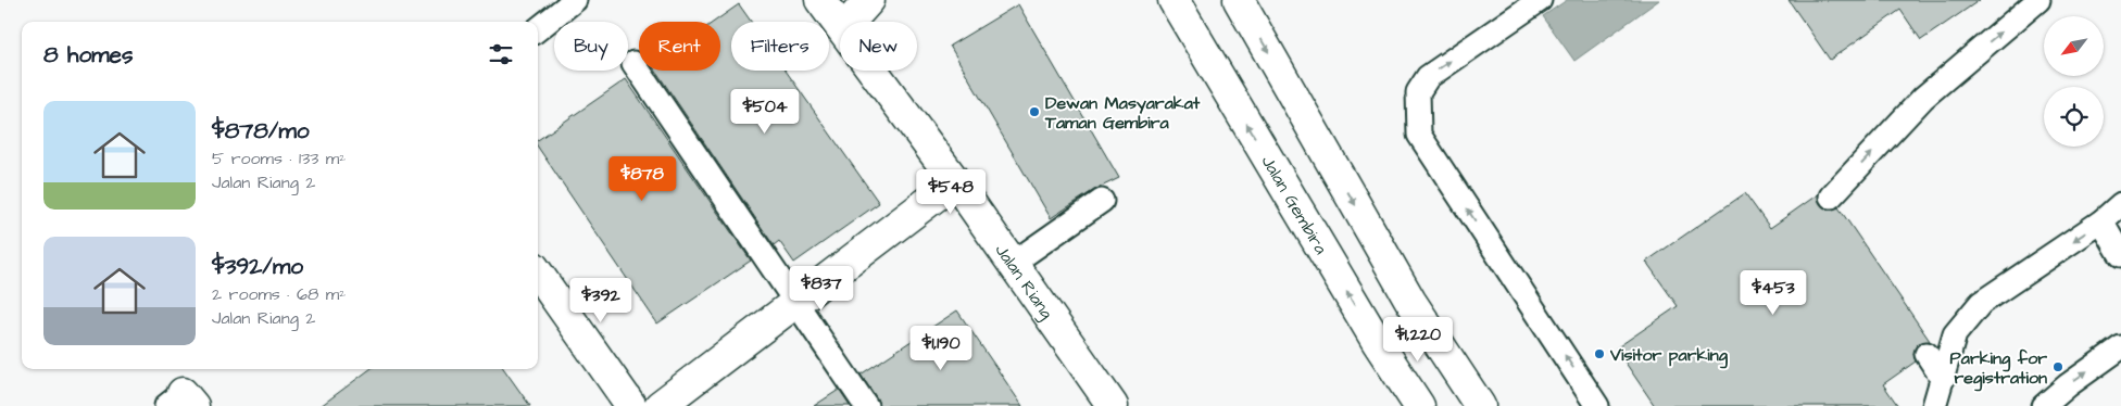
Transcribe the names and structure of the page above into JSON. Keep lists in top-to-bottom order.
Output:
{
  "streets": {
    "street": ["Jalan Gembira", "Jalan Riang"]
  },
  "places": ["Dewan Masyarakat Taman Gembira", "Visitor parking", "Parking for registration"],
  "north": "bottom left",
  "page": {
    "chip": [
      "Buy",
      "Rent",
      "Filters",
      "New"
    ],
    "heading": "8 homes",
    "list": [
      {
        "name": "$878/mo",
        "note": "5 rooms · 133 m² · Jalan Riang 2"
      },
      {
        "name": "$392/mo",
        "note": "2 rooms · 68 m² · Jalan Riang 2"
      }
    ],
    "price": [
      "$504",
      "$878",
      "$548",
      "$837",
      "$453",
      "$392",
      "$1,220",
      "$1,190"
    ]
  }
}
